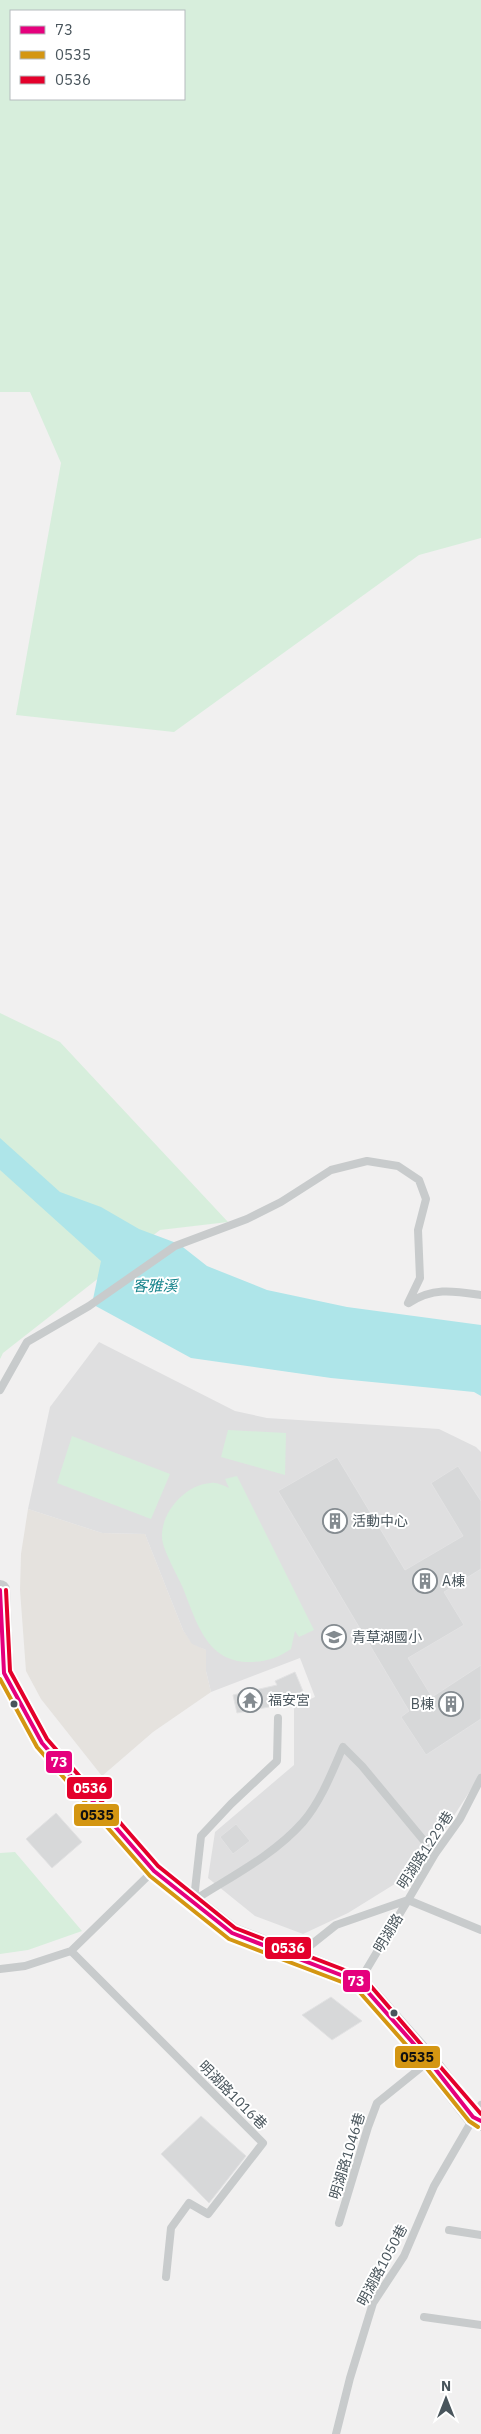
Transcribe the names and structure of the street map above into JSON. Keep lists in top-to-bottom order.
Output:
{
  "streets": {
    "lane": [
      "明湖路1229巷",
      "明湖路",
      "明湖路1016巷",
      "明湖路1046巷",
      "明湖路1050巷"
    ]
  },
  "crossings": [
    ["明湖路1229巷", "明湖路"]
  ],
  "water": ["客雅溪"],
  "places": {
    "building": ["活動中心", "A棟", "B棟"],
    "school or university": ["青草湖國小"],
    "temple": ["福安宮"]
  },
  "lines": ["transit line 73", "transit line 0536", "transit line 0535"],
  "legend": ["73", "0535", "0536"],
  "north": "top"
}
